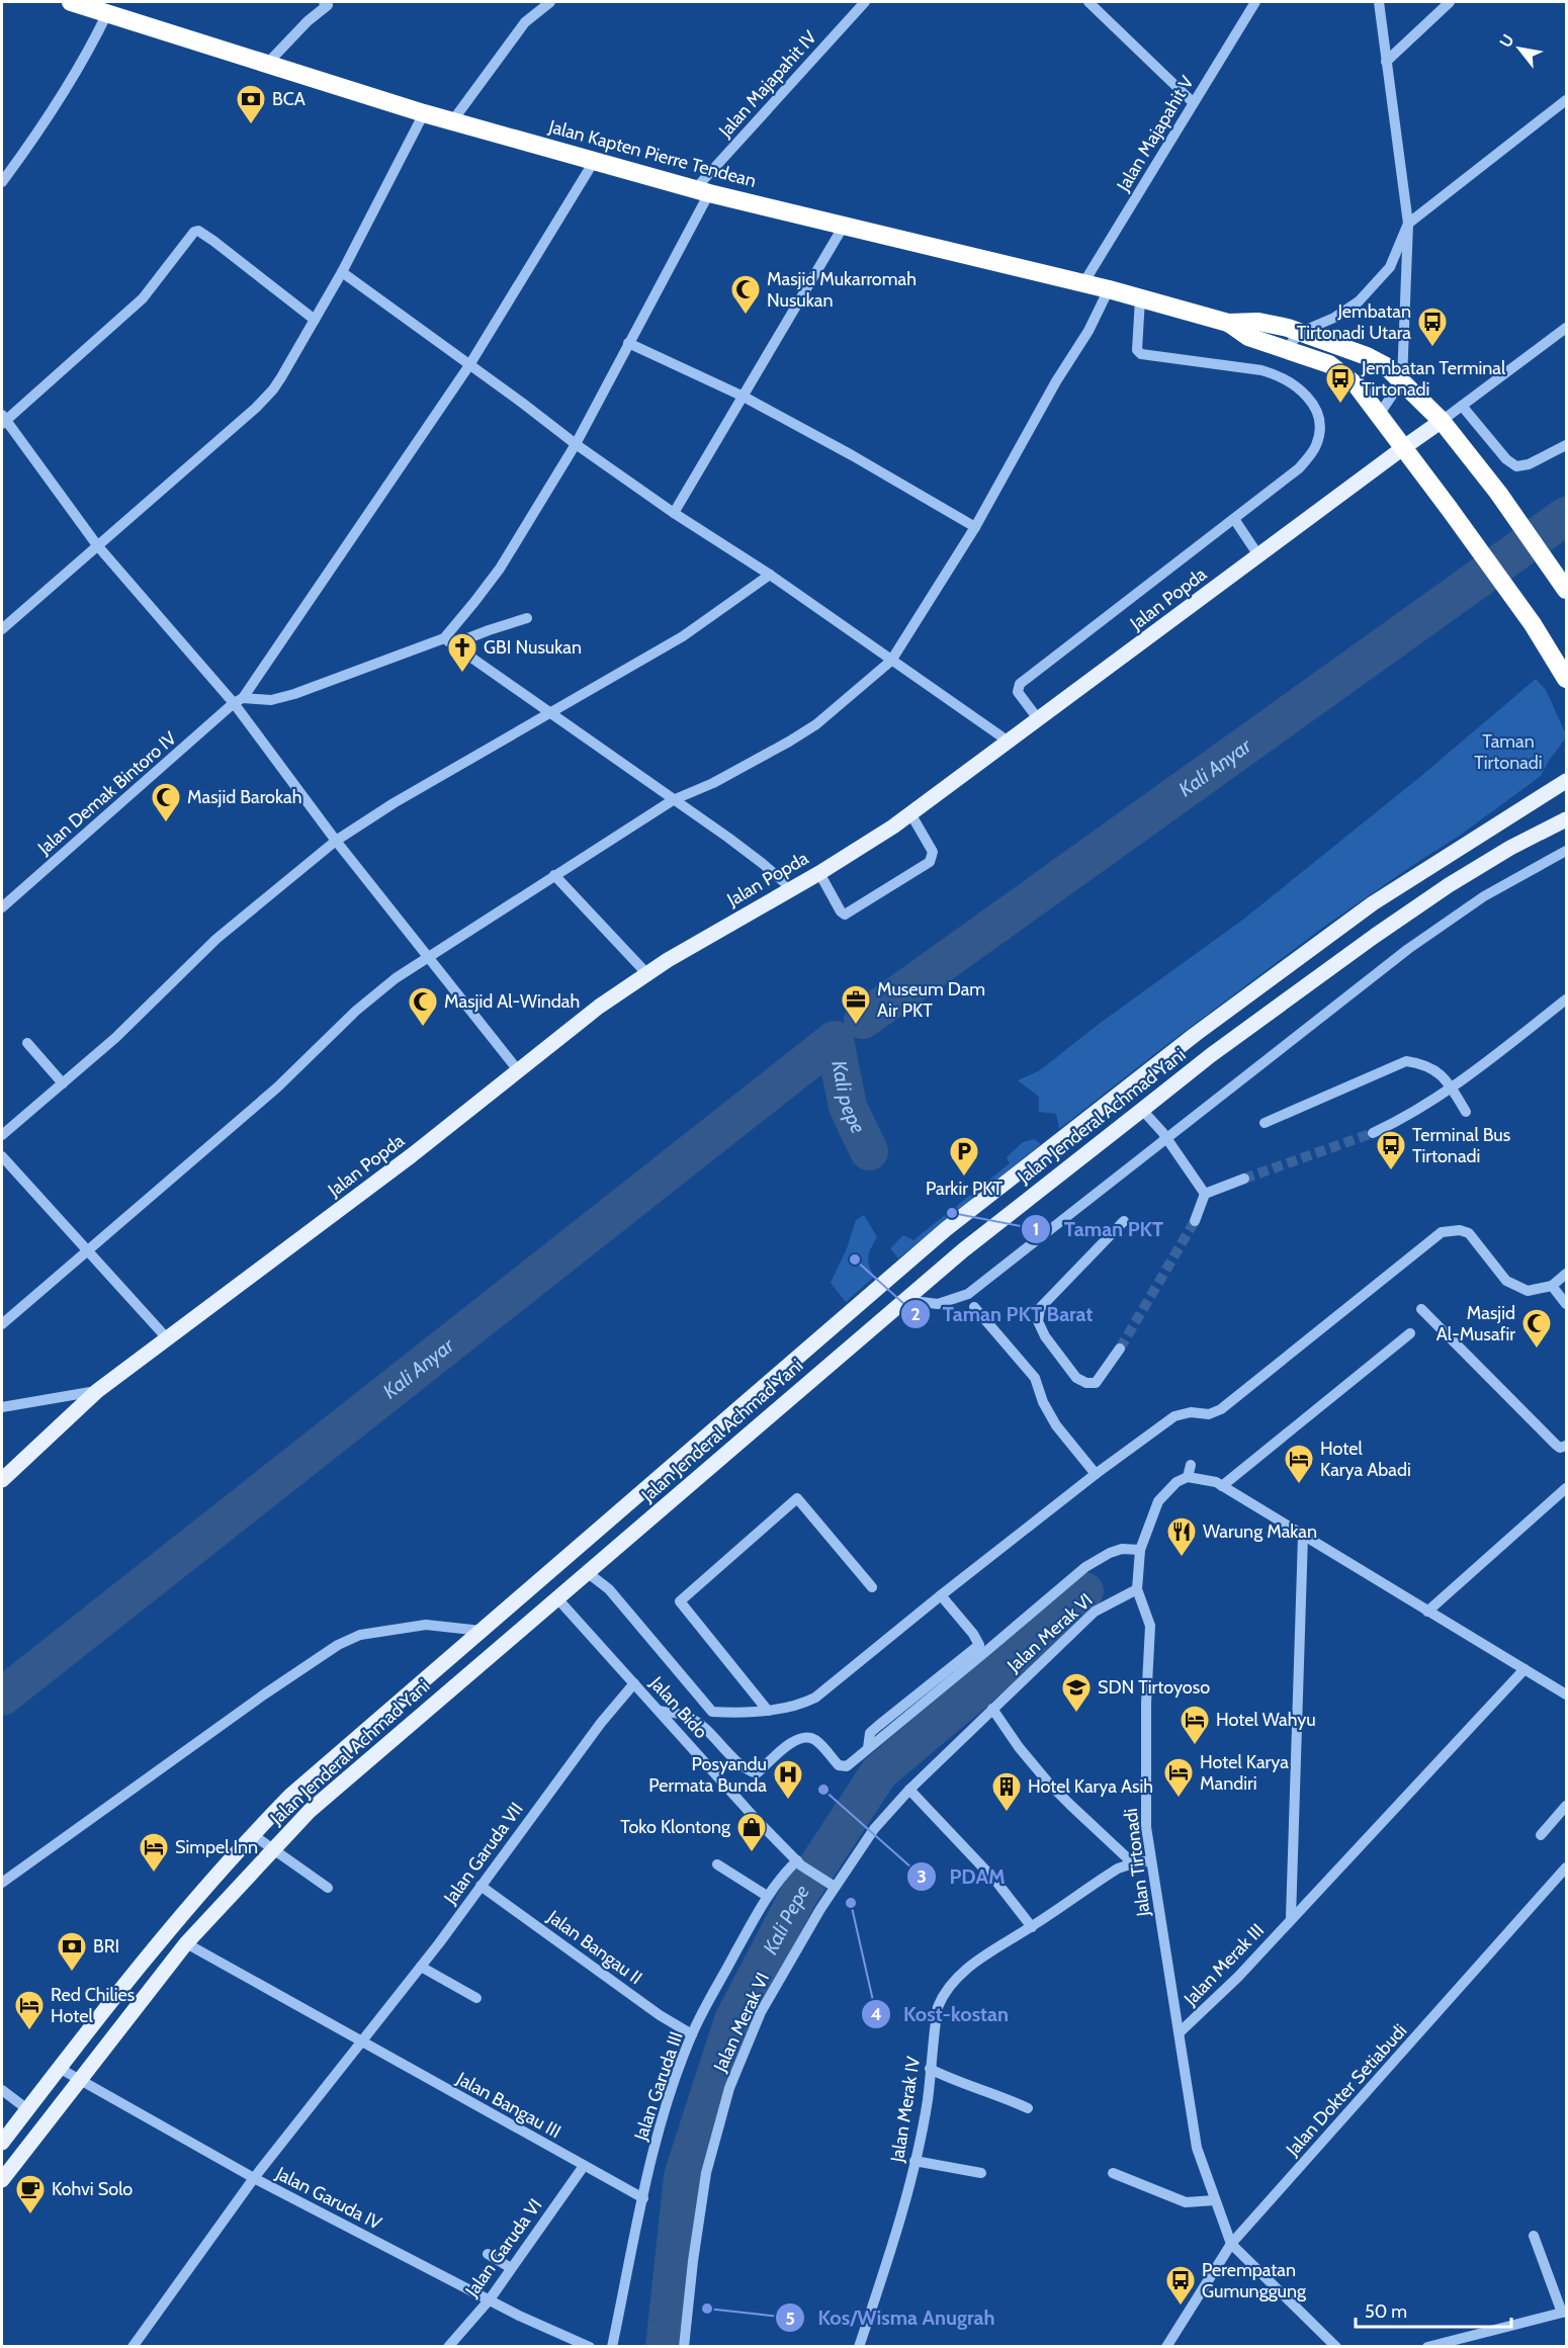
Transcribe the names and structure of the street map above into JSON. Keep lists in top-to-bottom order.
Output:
{
  "streets": {
    "highway": ["Jalan Kapten Pierre Tendean"],
    "main road": ["Jalan Popda", "Jalan Jenderal Achmad Yani"],
    "street": [
      "Jalan Majapahit IV",
      "Jalan Majapahit V",
      "Jalan Demak Bintoro IV",
      "Jalan Merak VI",
      "Jalan Bido",
      "Jalan Garuda VII",
      "Jalan Tirtonadi",
      "Jalan Bangau II",
      "Jalan Merak III",
      "Jalan Garuda III",
      "Jalan Dokter Setiabudi",
      "Jalan Bangau III",
      "Jalan Merak IV",
      "Jalan Garuda IV",
      "Jalan Garuda VI"
    ]
  },
  "crossings": [
    ["Jalan Majapahit IV", "Jalan Kapten Pierre Tendean"],
    ["Jalan Majapahit V", "Jalan Kapten Pierre Tendean"],
    ["Jalan Kapten Pierre Tendean", "Jalan Popda"],
    ["Jalan Kapten Pierre Tendean", "Jalan Demak Bintoro IV"],
    ["Jalan Jenderal Achmad Yani", "Jalan Bido"],
    ["Jalan Jenderal Achmad Yani", "Jalan Bangau III"],
    ["Jalan Jenderal Achmad Yani", "Jalan Garuda IV"],
    ["Jalan Merak VI", "Jalan Bido"],
    ["Jalan Merak VI", "Jalan Tirtonadi"],
    ["Jalan Bido", "Jalan Garuda VII"],
    ["Jalan Bido", "Jalan Garuda III"],
    ["Jalan Garuda VII", "Jalan Bangau II"],
    ["Jalan Garuda VII", "Jalan Bangau III"],
    ["Jalan Garuda VII", "Jalan Garuda IV"],
    ["Jalan Tirtonadi", "Jalan Merak III"],
    ["Jalan Tirtonadi", "Jalan Dokter Setiabudi"],
    ["Jalan Bangau II", "Jalan Garuda III"],
    ["Jalan Garuda III", "Jalan Bangau III"],
    ["Jalan Bangau III", "Jalan Garuda VI"],
    ["Jalan Garuda IV", "Jalan Garuda VI"]
  ],
  "water": ["Kali Anyar", "Kali pepe", "Kali Pepe"],
  "parks": ["Taman Tirtonadi"],
  "places": {
    "bank": ["BCA", "BRI"],
    "mosque": [
      "Masjid Mukarromah Nusukan",
      "Masjid Barokah",
      "Masjid Al-Windah",
      "Masjid Al-Musafir"
    ],
    "bus stop": [
      "Jembatan Tirtonadi Utara",
      "Jembatan Terminal Tirtonadi",
      "Terminal Bus Tirtonadi",
      "Perempatan Gumunggung"
    ],
    "church": ["GBI Nusukan"],
    "office": ["Museum Dam Air PKT"],
    "parking": ["Parkir PKT"],
    "other": [
      "Taman PKT",
      "Taman PKT Barat",
      "PDAM",
      "Kost-kostan",
      "Kos/Wisma Anugrah"
    ],
    "hotel": [
      "Hotel Karya Abadi",
      "Hotel Wahyu",
      "Hotel Karya Mandiri",
      "Simpel Inn",
      "Red Chilies Hotel"
    ],
    "restaurant": ["Warung Makan"],
    "school or university": ["SDN Tirtoyoso"],
    "hospital": ["Posyandu Permata Bunda"],
    "building": ["Hotel Karya Asih"],
    "shop": ["Toko Klontong"],
    "cafe": ["Kohvi Solo"]
  },
  "scale_bar": "50 m",
  "north": "top left"
}
